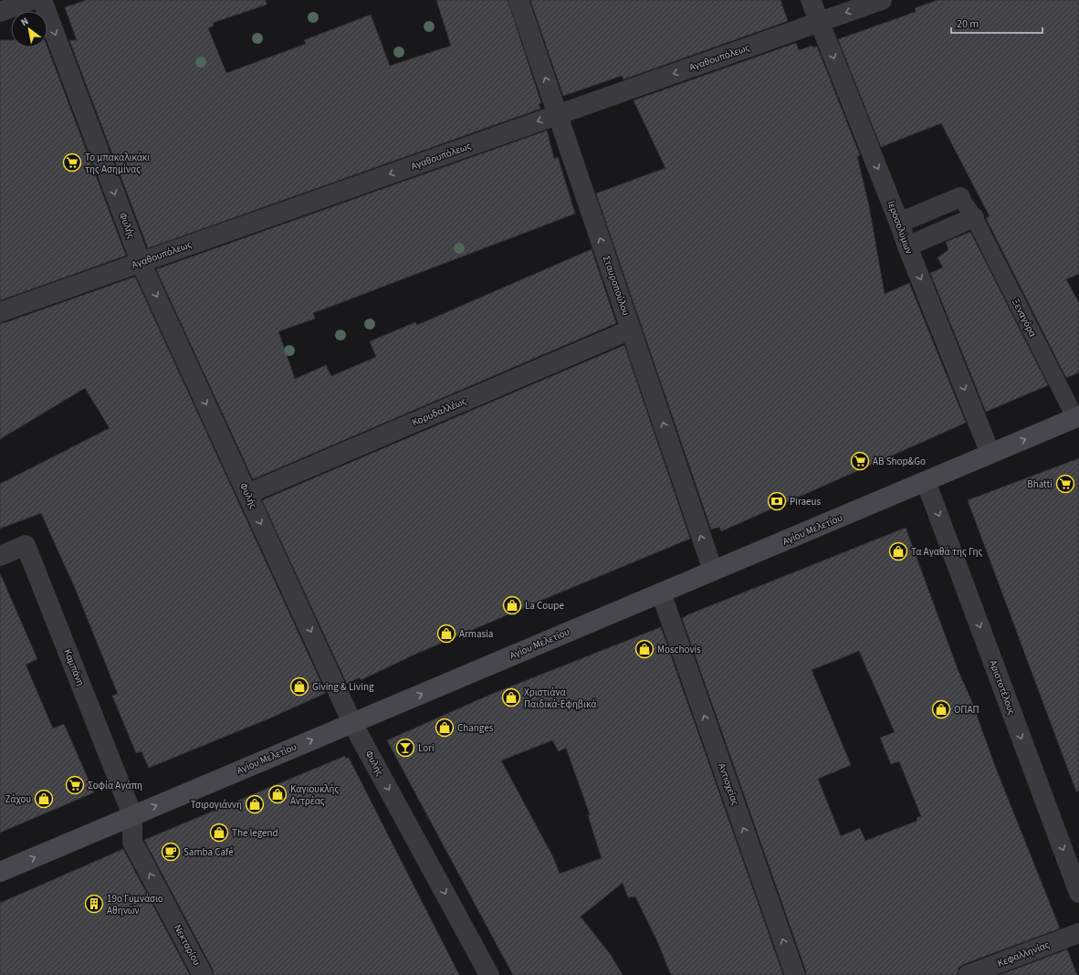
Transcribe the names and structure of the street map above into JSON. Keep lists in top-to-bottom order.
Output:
{
  "streets": {
    "main road": ["Αγίου Μελετίου"],
    "street": [
      "Αγαθουπόλεως",
      "Φυλής",
      "Ιεροσολύμων",
      "Σταυροπούλου",
      "Ξεναγόρα",
      "Κορυδαλλέως",
      "Καμπάνη",
      "Αριστοτέλους",
      "Αντιοχείας",
      "Νεκταρίου",
      "Κεφαλληνίας"
    ]
  },
  "crossings": [
    ["Αγαθουπόλεως", "Φυλής"],
    ["Αγαθουπόλεως", "Ιεροσολύμων"],
    ["Αγαθουπόλεως", "Σταυροπούλου"],
    ["Φυλής", "Κορυδαλλέως"],
    ["Φυλής", "Αγίου Μελετίου"],
    ["Ιεροσολύμων", "Ξεναγόρα"],
    ["Ιεροσολύμων", "Αγίου Μελετίου"],
    ["Σταυροπούλου", "Κορυδαλλέως"],
    ["Σταυροπούλου", "Αγίου Μελετίου"],
    ["Ξεναγόρα", "Αγίου Μελετίου"],
    ["Αγίου Μελετίου", "Καμπάνη"],
    ["Αγίου Μελετίου", "Αριστοτέλους"],
    ["Αγίου Μελετίου", "Αντιοχείας"],
    ["Αγίου Μελετίου", "Νεκταρίου"],
    ["Καμπάνη", "Νεκταρίου"]
  ],
  "one_way": [
    "Αγαθουπόλεως",
    "Φυλής",
    "Ιεροσολύμων",
    "Σταυροπούλου",
    "Αγίου Μελετίου",
    "Αριστοτέλους",
    "Αντιοχείας",
    "Νεκταρίου"
  ],
  "places": {
    "supermarket": [
      "Το μπακαλικάκι της Ασημίνας",
      "ΑΒ Shop&Go",
      "Bhatti",
      "Σοφία Αγάπη"
    ],
    "bank": ["Piraeus"],
    "shop": [
      "Τα Αγαθά της Γης",
      "La Coupe",
      "Armasia",
      "Moschovis",
      "Giving & Living",
      "Χριστιάνα Παιδικά-Εφηβικά",
      "ΟΠΑΠ",
      "Changes",
      "Καγιουκλής Αντρέας",
      "Ζάχου",
      "Τσιρογιάννη",
      "The legend"
    ],
    "bar": ["Lori"],
    "cafe": ["Samba Café"],
    "building": ["19o Γυμνάσιο Αθηνών"]
  },
  "scale_bar": "20 m",
  "north": "top left"
}
